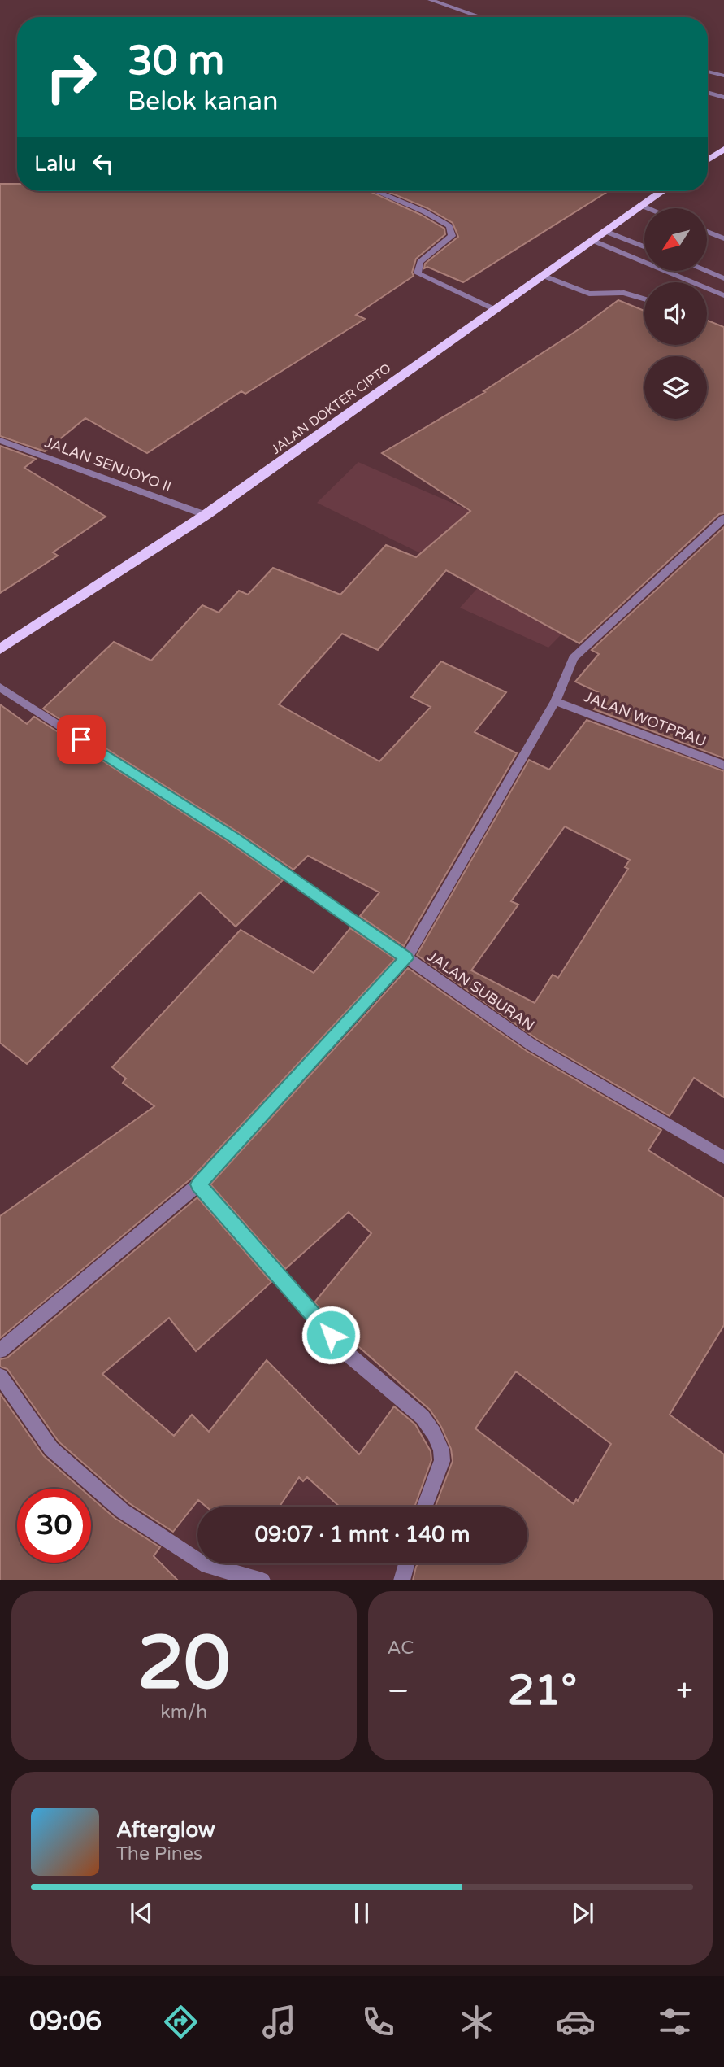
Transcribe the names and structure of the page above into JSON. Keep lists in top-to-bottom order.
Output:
{
  "streets": {
    "highway": ["JALAN DOKTER CIPTO"],
    "street": ["JALAN SENJOYO II", "JALAN WOTPRAU", "JALAN SUBURAN"]
  },
  "crossings": [
    ["JALAN DOKTER CIPTO", "JALAN SENJOYO II"]
  ],
  "north": "bottom left",
  "page": {
    "turn": ["30 m", "Belok kanan"],
    "then": "Lalu",
    "limit": "30",
    "trip": "09:07 · 1 mnt · 140 m",
    "tile": [
      ["20", "km/h"],
      "AC"
    ],
    "heat": ["−", "21°", "+"],
    "song": ["Afterglow", "The Pines"],
    "tabs": "09:06"
  }
}
